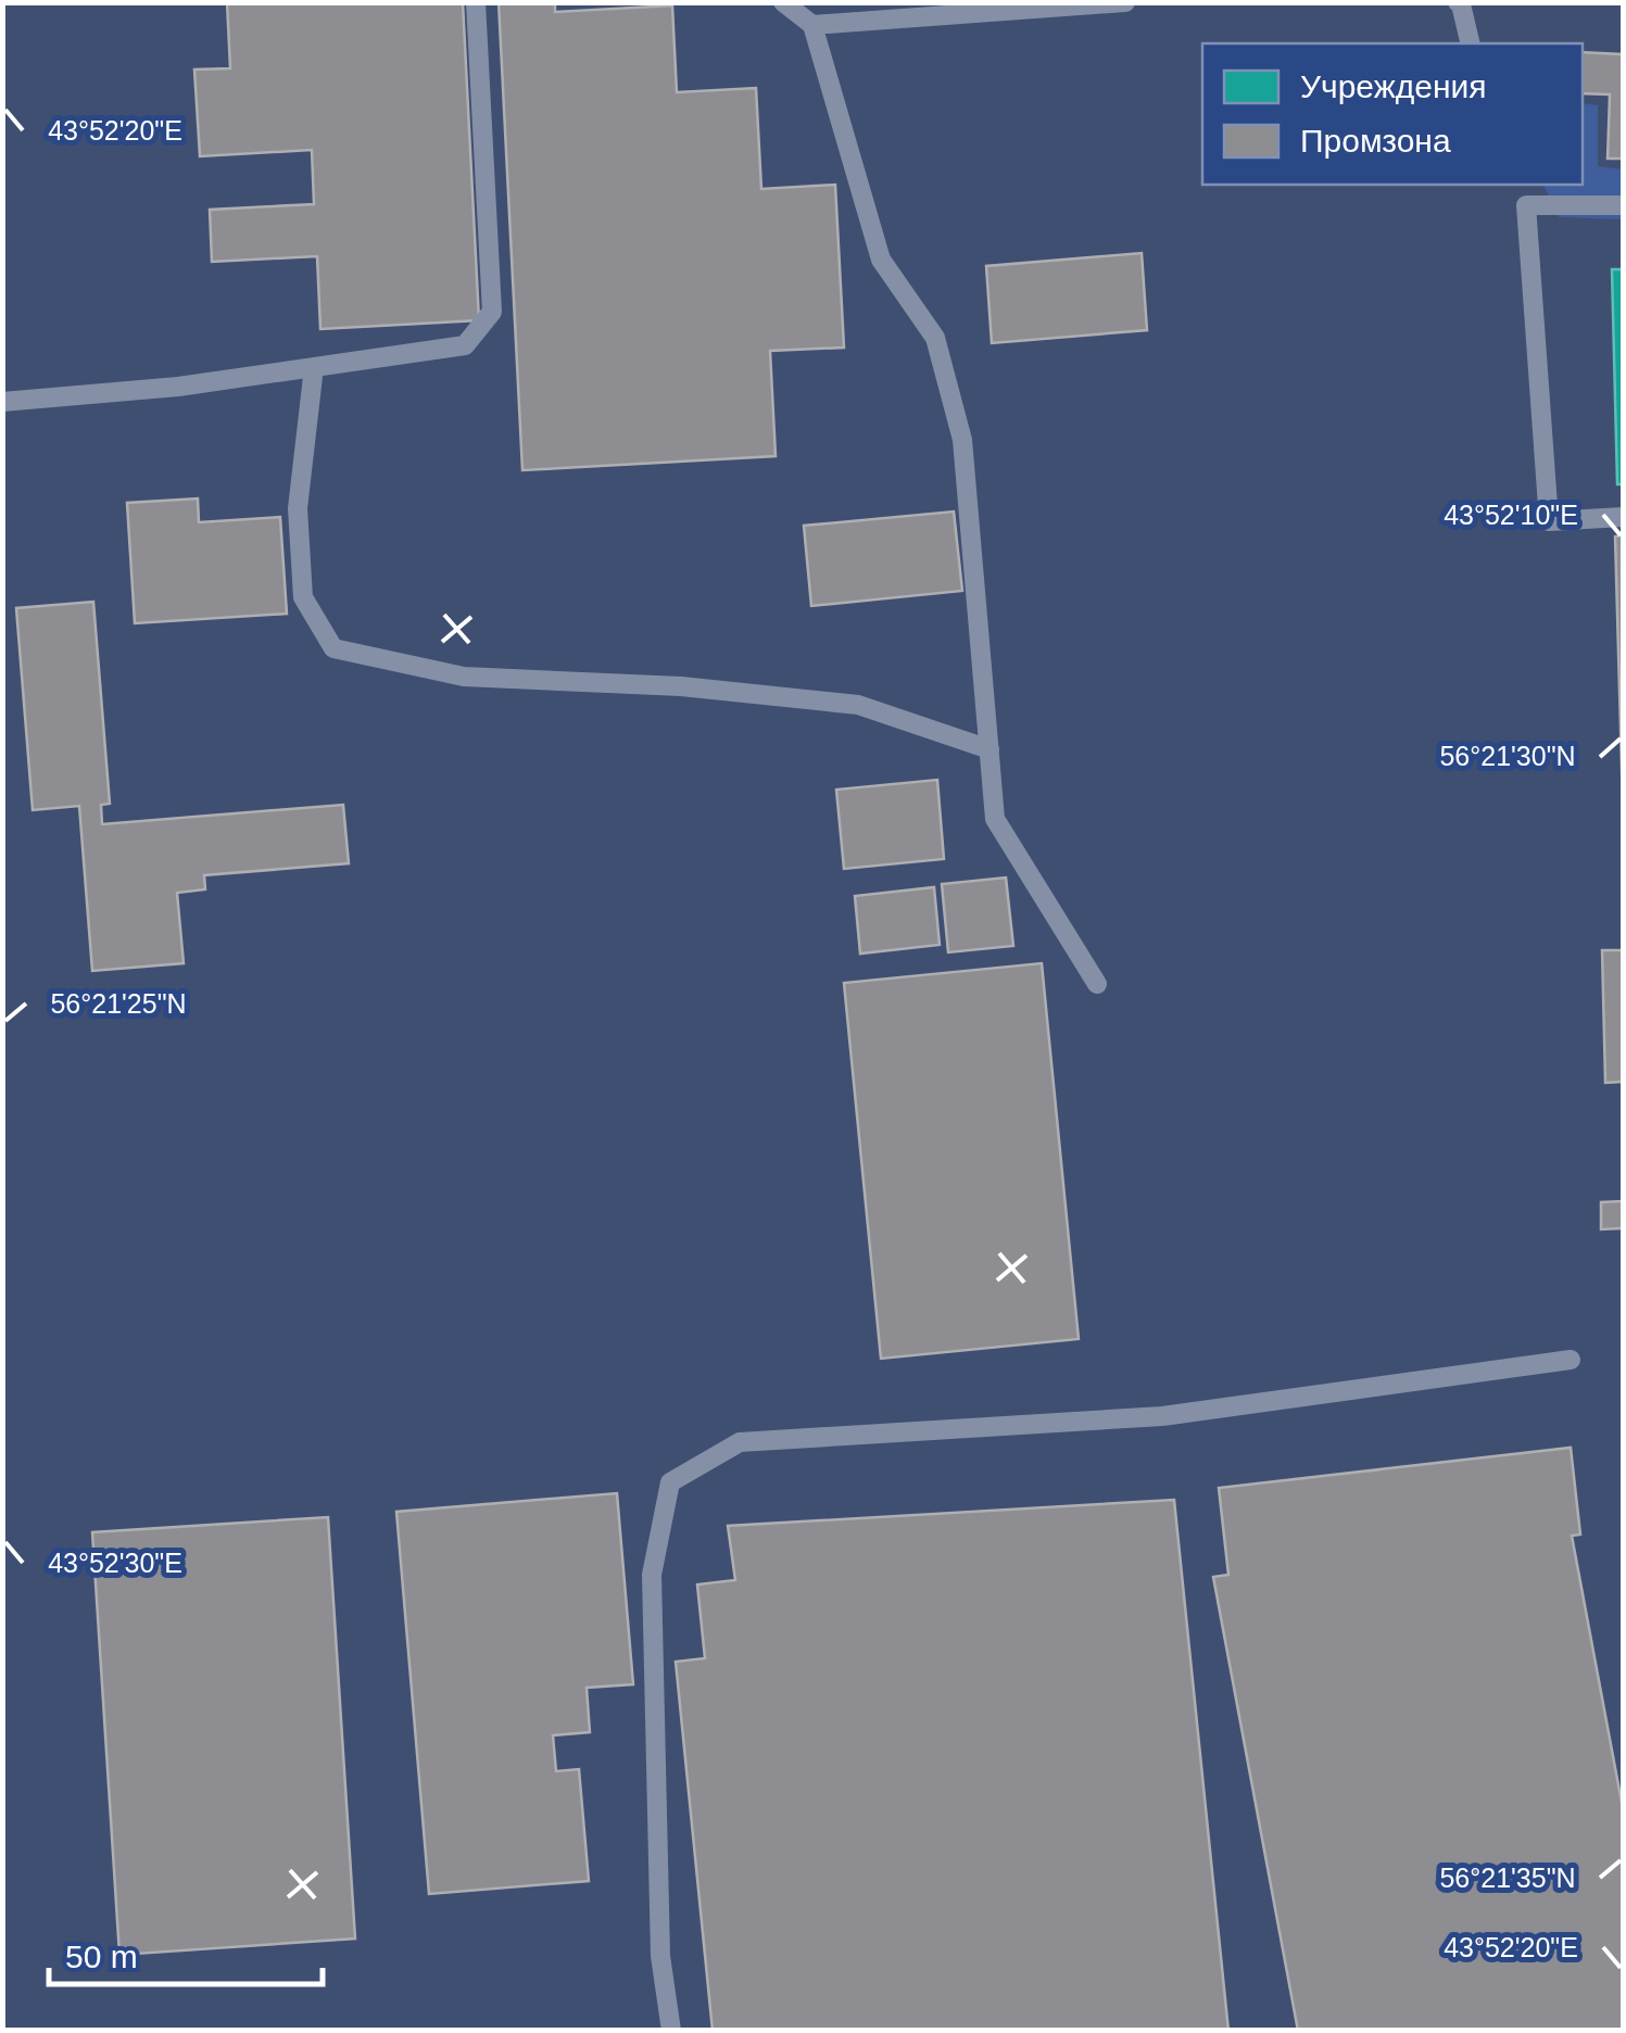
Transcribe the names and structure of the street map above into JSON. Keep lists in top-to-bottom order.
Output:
{
  "legend": ["Учреждения", "Промзона"],
  "scale_bar": "50 m",
  "coordinates": [
    "43°52'20\"E",
    "43°52'10\"E",
    "56°21'30\"N",
    "56°21'25\"N",
    "43°52'30\"E",
    "56°21'35\"N"
  ]
}
